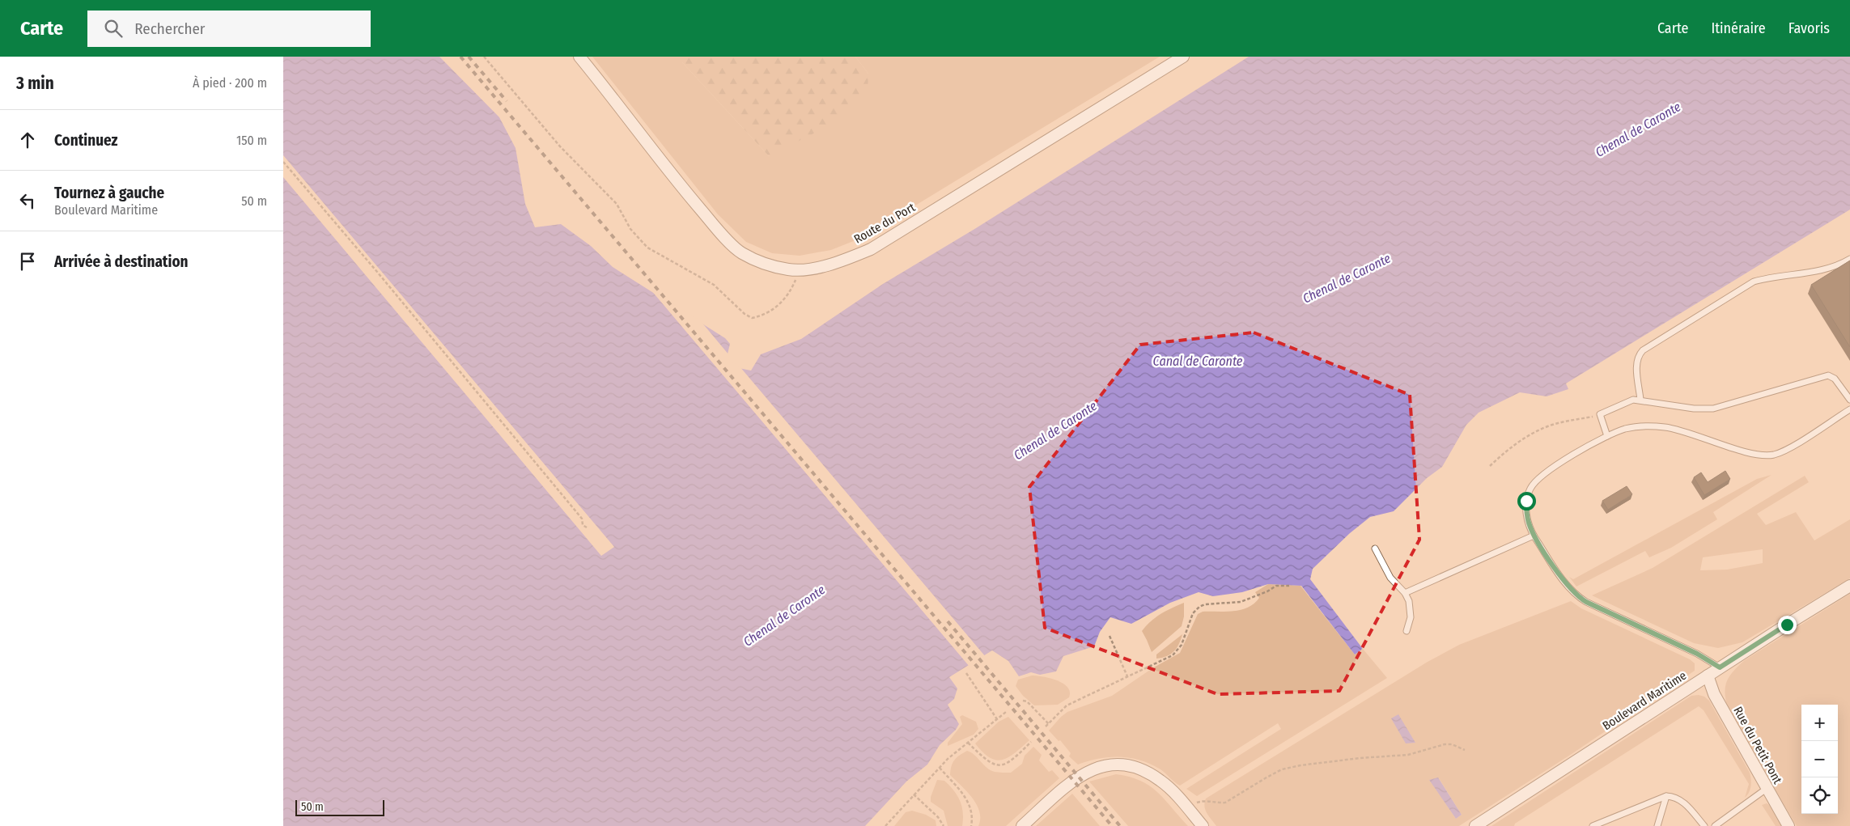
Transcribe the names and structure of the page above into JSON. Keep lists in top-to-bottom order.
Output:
{
  "streets": {
    "street": ["Route du Port", "Boulevard Maritime", "Rue du Petit Pont"]
  },
  "crossings": [
    ["Boulevard Maritime", "Rue du Petit Pont"]
  ],
  "water": ["Chenal de Caronte", "Canal de Caronte"],
  "scale_bar": "50 m",
  "page": {
    "header": "Carte",
    "search": "Rechercher",
    "nav": ["Carte", "Itinéraire", "Favoris"],
    "heading": ["3 min", "À pied · 200 m"],
    "list": [
      ["Continuez", "150 m"],
      ["Tournez à gauche", "Boulevard Maritime", "50 m"],
      "Arrivée à destination"
    ],
    "map_buttons": ["+", "−"],
    "scale": "50 m"
  }
}
